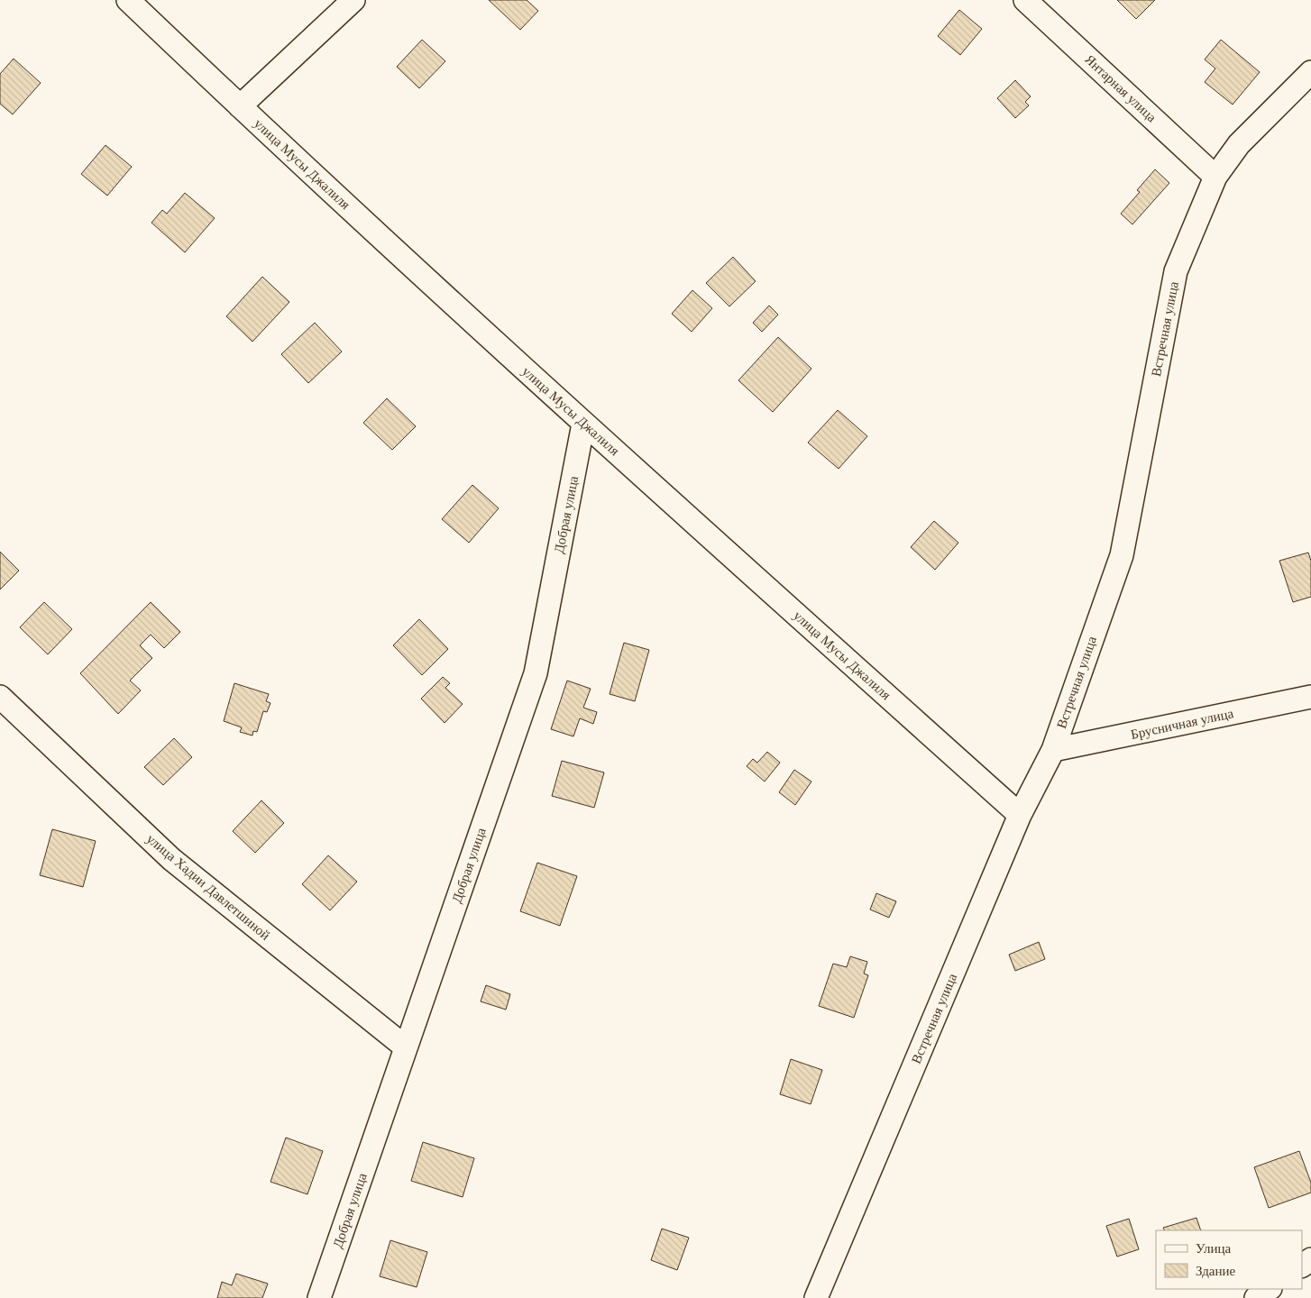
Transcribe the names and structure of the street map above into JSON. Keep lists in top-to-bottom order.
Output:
{
  "streets": {
    "street": [
      "Янтарная улица",
      "улица Мусы Джалиля",
      "Встречная улица",
      "Добрая улица",
      "Брусничная улица",
      "улица Хадии Давлетшиной"
    ]
  },
  "crossings": [
    ["Янтарная улица", "Встречная улица"],
    ["улица Мусы Джалиля", "Встречная улица"],
    ["улица Мусы Джалиля", "Добрая улица"],
    ["Встречная улица", "Брусничная улица"],
    ["Добрая улица", "улица Хадии Давлетшиной"]
  ],
  "legend": ["Улица", "Здание"]
}
